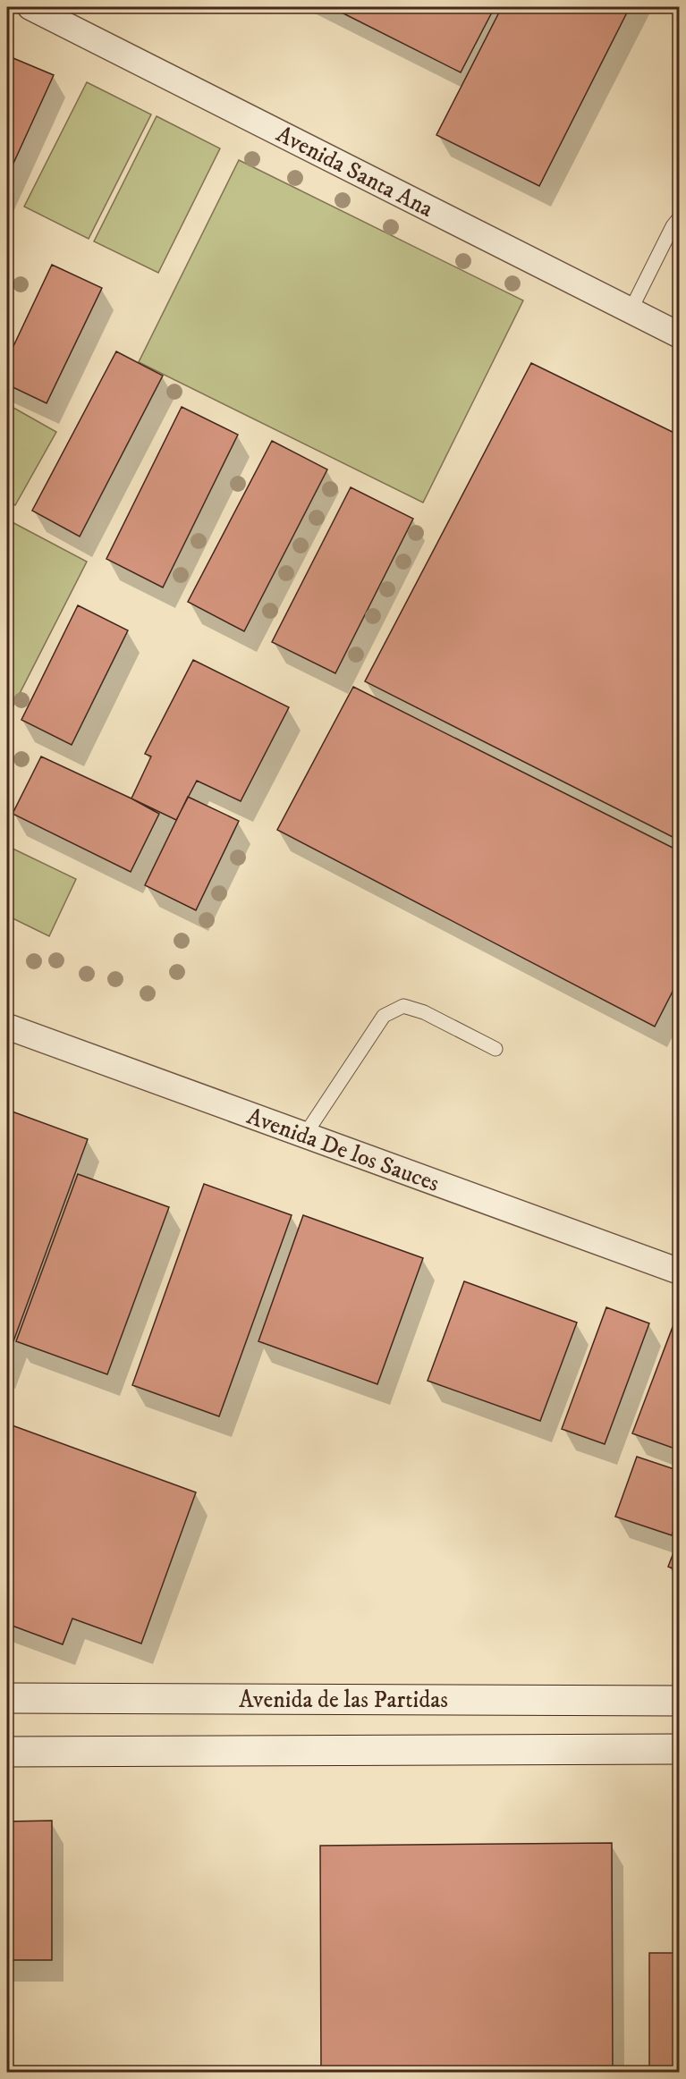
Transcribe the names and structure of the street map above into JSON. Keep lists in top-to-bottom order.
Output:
{
  "streets": {
    "main road": ["Avenida de las Partidas"],
    "street": ["Avenida Santa Ana", "Avenida De los Sauces"]
  }
}
